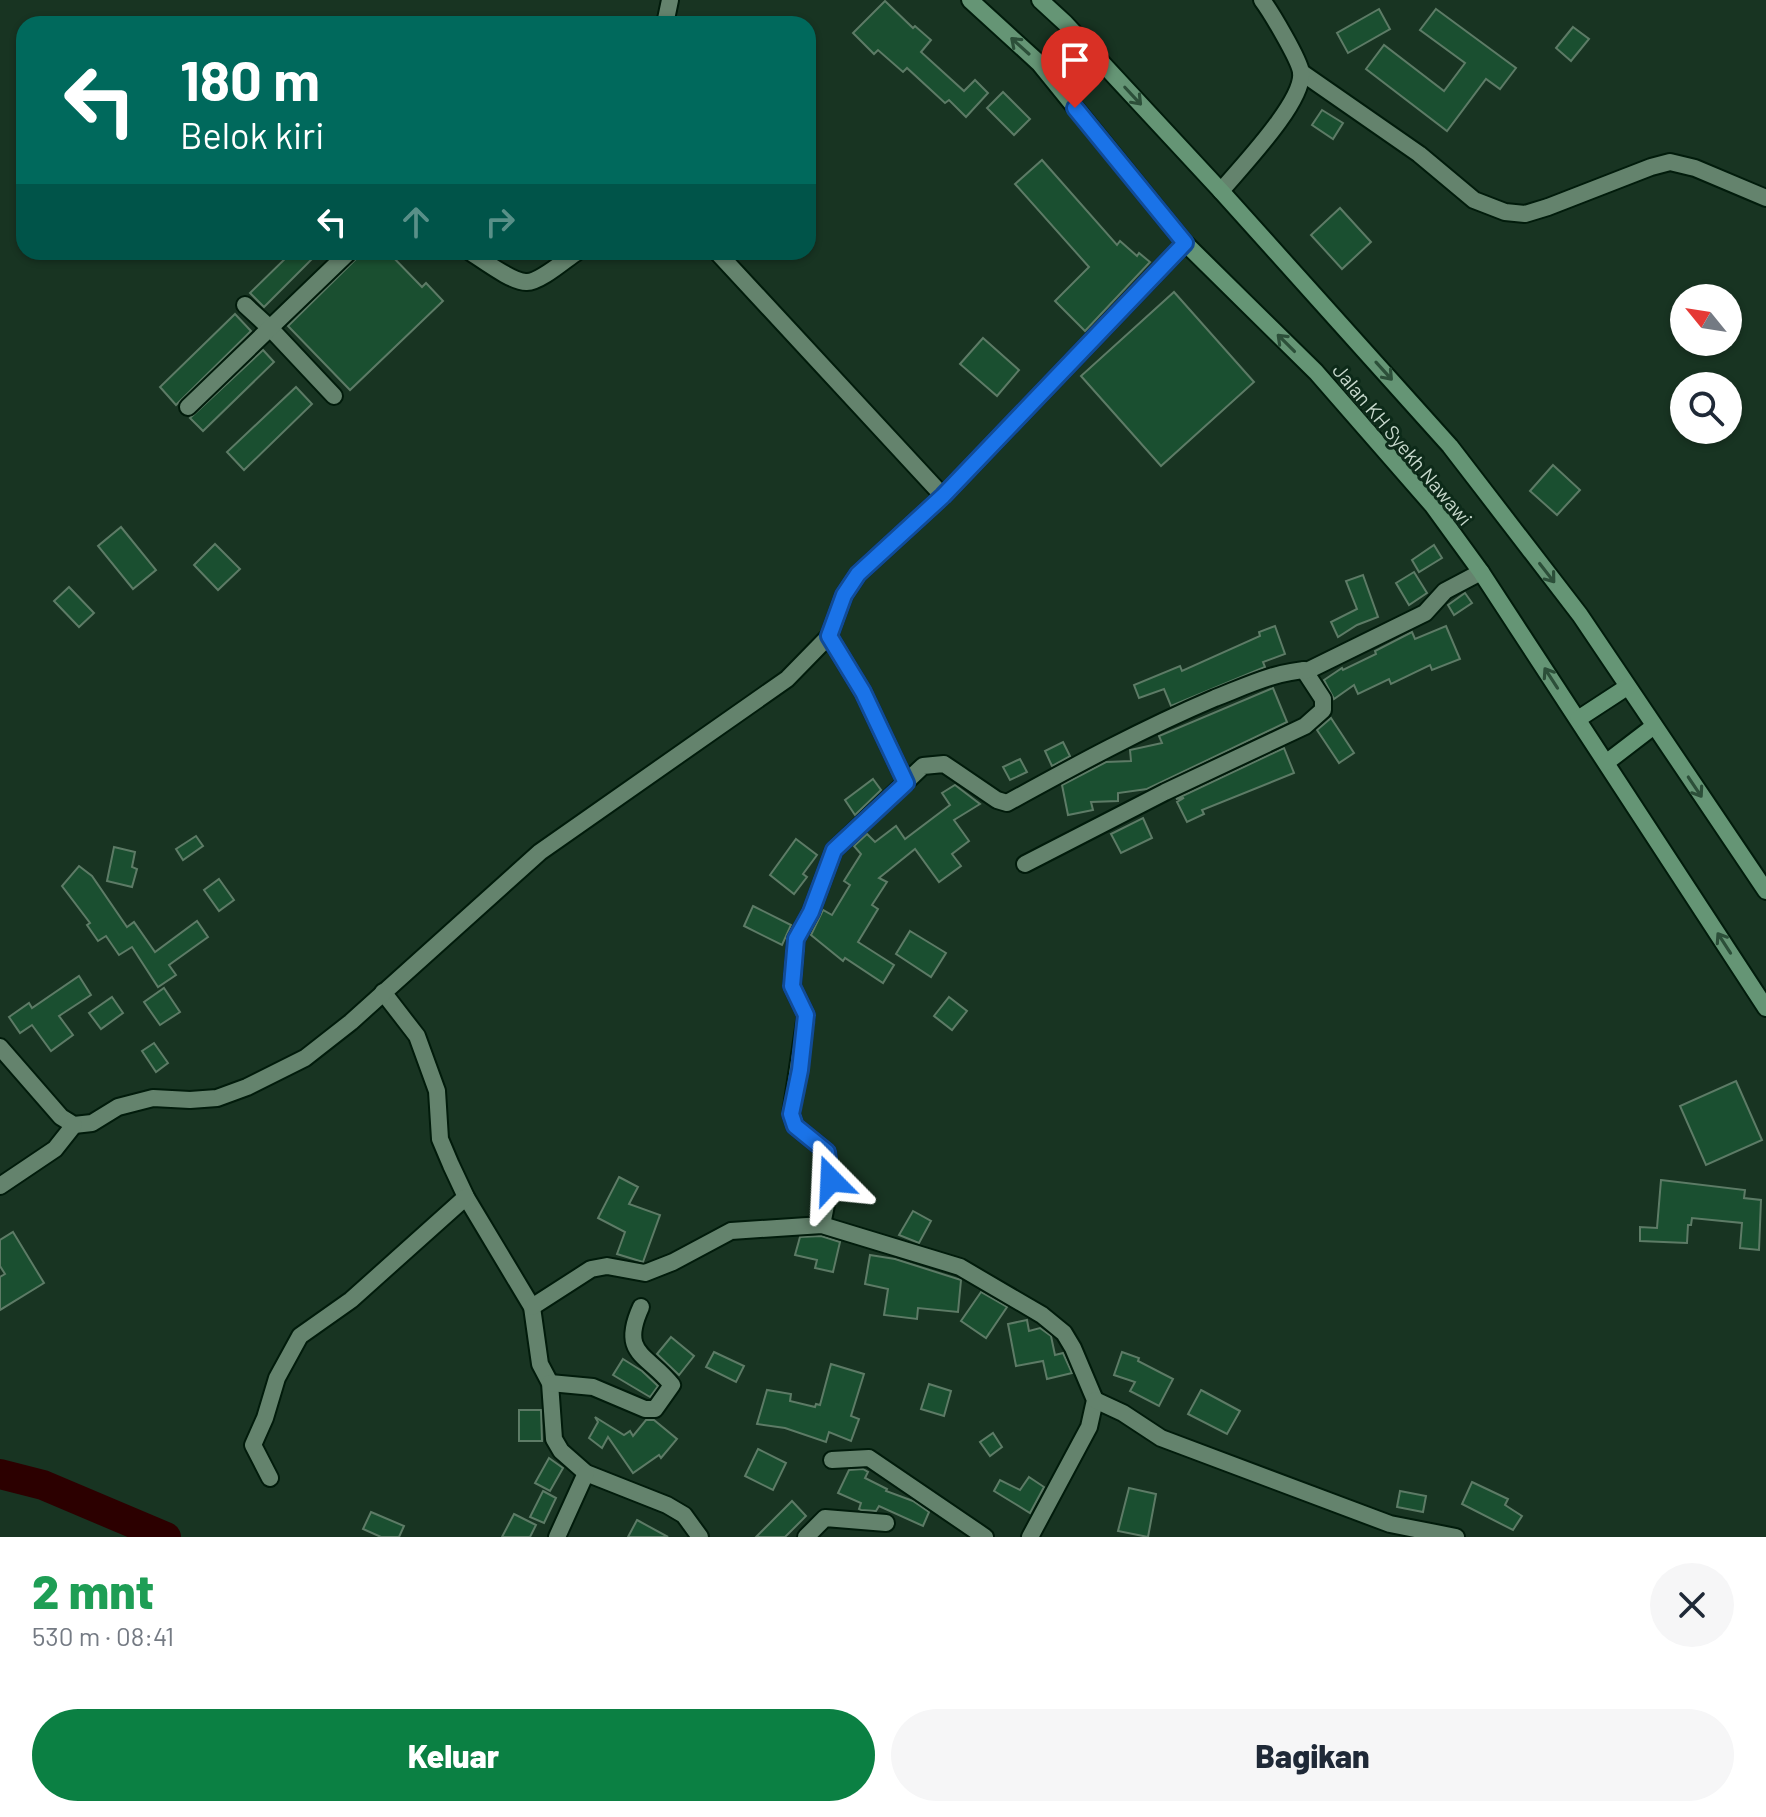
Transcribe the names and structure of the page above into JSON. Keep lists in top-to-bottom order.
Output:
{
  "streets": {
    "main road": ["Jalan KH Syekh Nawawi"]
  },
  "north": "top left",
  "page": {
    "turn": ["180 m", "Belok kiri"],
    "heading": ["2 mnt", "530 m · 08:41"],
    "buttons": ["Keluar", "Bagikan"]
  }
}
